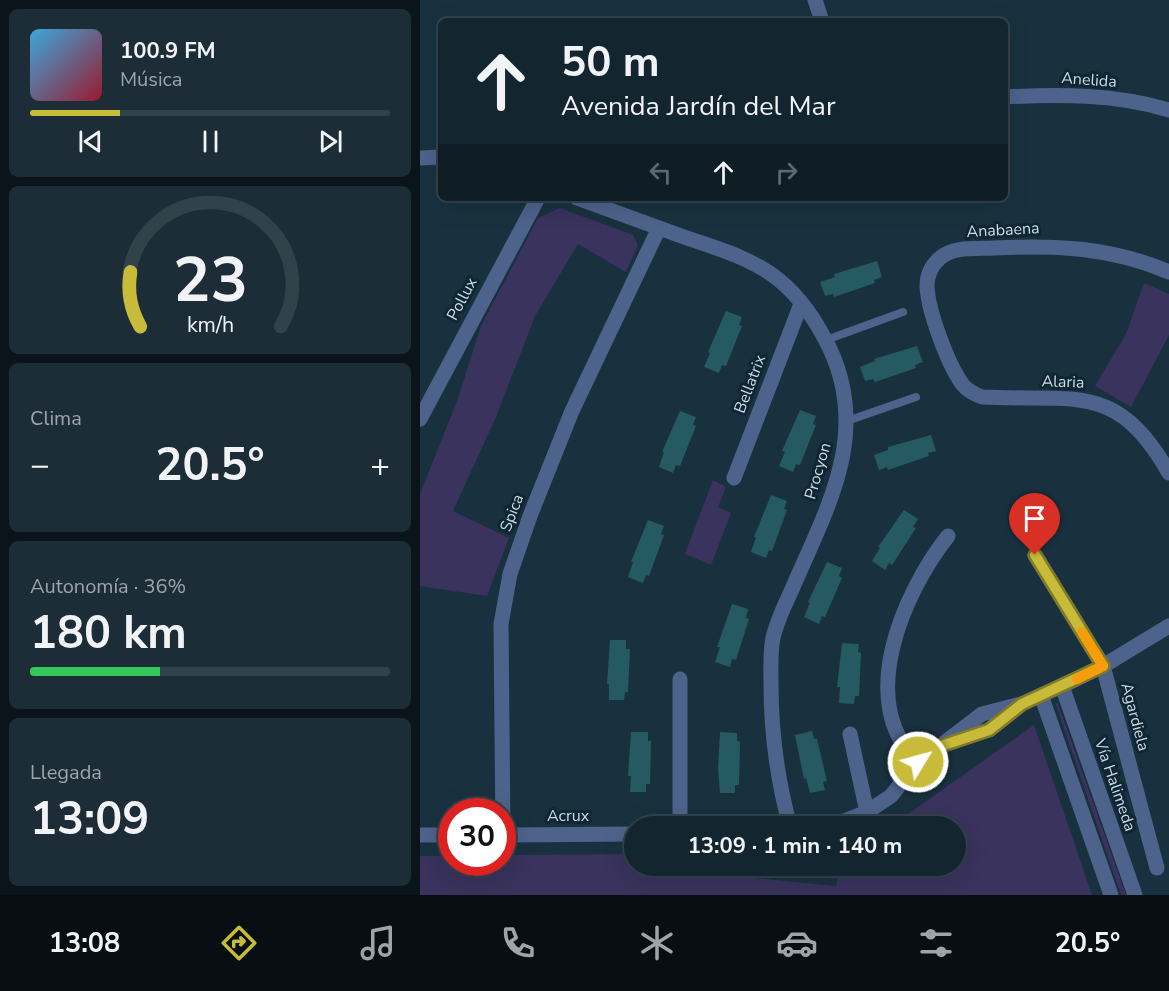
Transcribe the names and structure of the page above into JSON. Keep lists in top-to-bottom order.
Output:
{
  "streets": {
    "street": [
      "Anelida",
      "Anabaena",
      "Pollux",
      "Alaria",
      "Bellatrix",
      "Procyon",
      "Spica",
      "Agardiela",
      "Vía Halimeda",
      "Acrux"
    ]
  },
  "crossings": [
    ["Anabaena", "Alaria"],
    ["Bellatrix", "Procyon"],
    ["Procyon", "Spica"]
  ],
  "page": {
    "turn": ["50 m", "Avenida Jardín del Mar"],
    "song": ["100.9 FM", "Música"],
    "tile": [
      "Clima",
      ["Autonomía · 36%", "180 km"],
      ["Llegada", "13:09"]
    ],
    "heat": ["−", "20.5°", "+"],
    "limit": "30",
    "trip": "13:09 · 1 min · 140 m",
    "tabs": ["13:08", "20.5°"],
    "gauge": ["23", "km/h"]
  }
}
